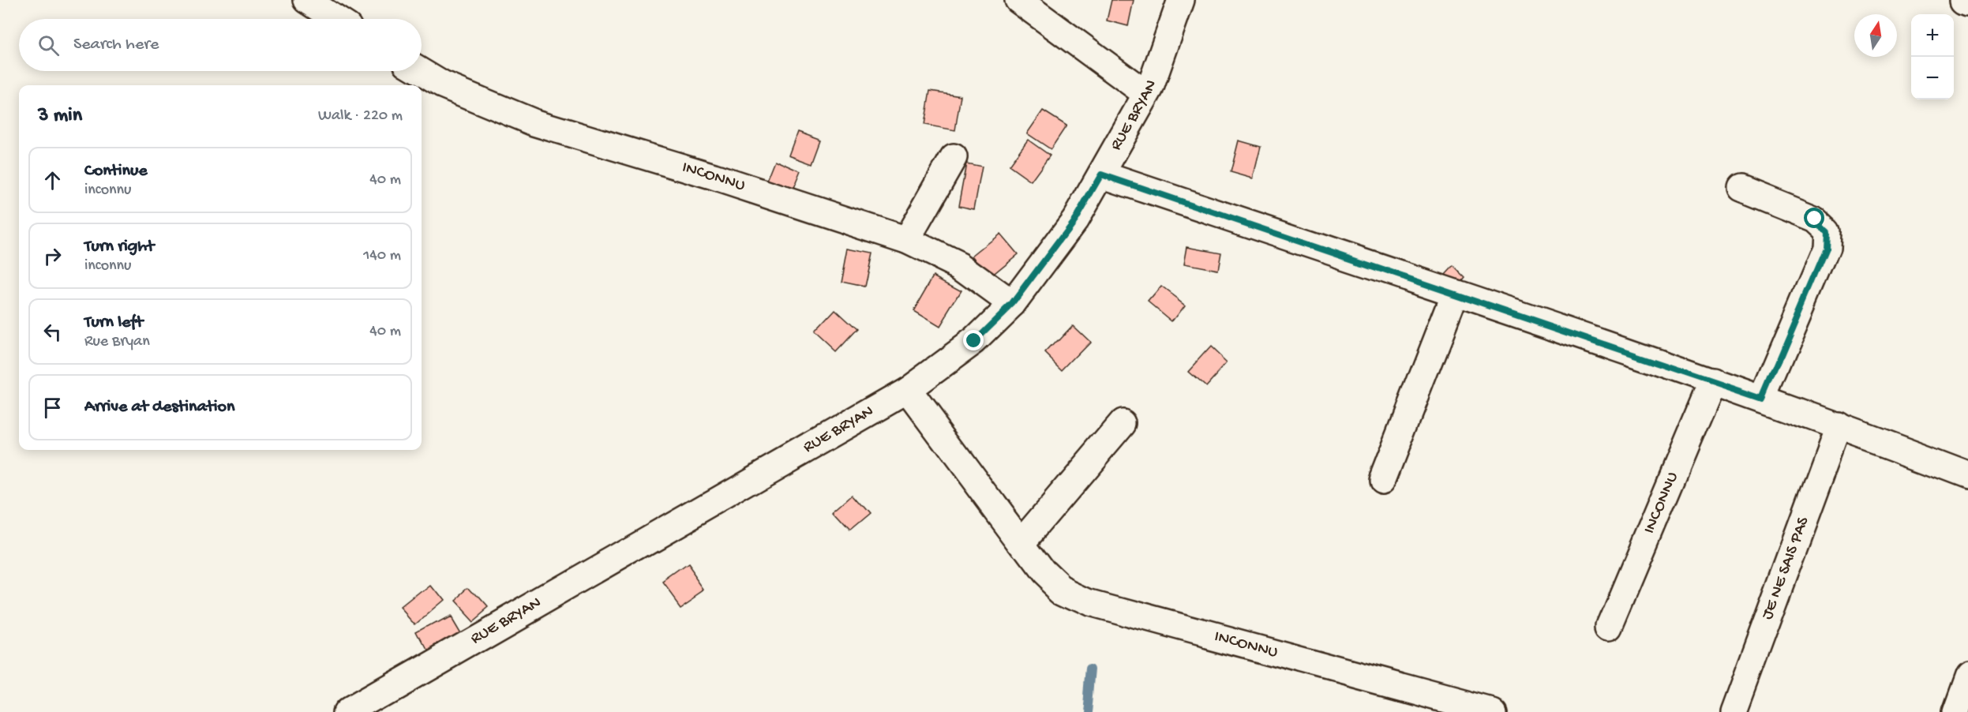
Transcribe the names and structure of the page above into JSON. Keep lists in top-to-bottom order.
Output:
{
  "streets": {
    "street": ["RUE BRYAN", "INCONNU", "JE NE SAIS PAS"]
  },
  "crossings": [
    ["RUE BRYAN", "INCONNU"]
  ],
  "north": "top",
  "page": {
    "map_buttons": ["+", "−"],
    "search": "Search here",
    "heading": ["3 min", "Walk · 220 m"],
    "list": [
      ["Continue", "inconnu", "40 m"],
      ["Turn right", "inconnu", "140 m"],
      ["Turn left", "Rue Bryan", "40 m"],
      "Arrive at destination"
    ]
  }
}
